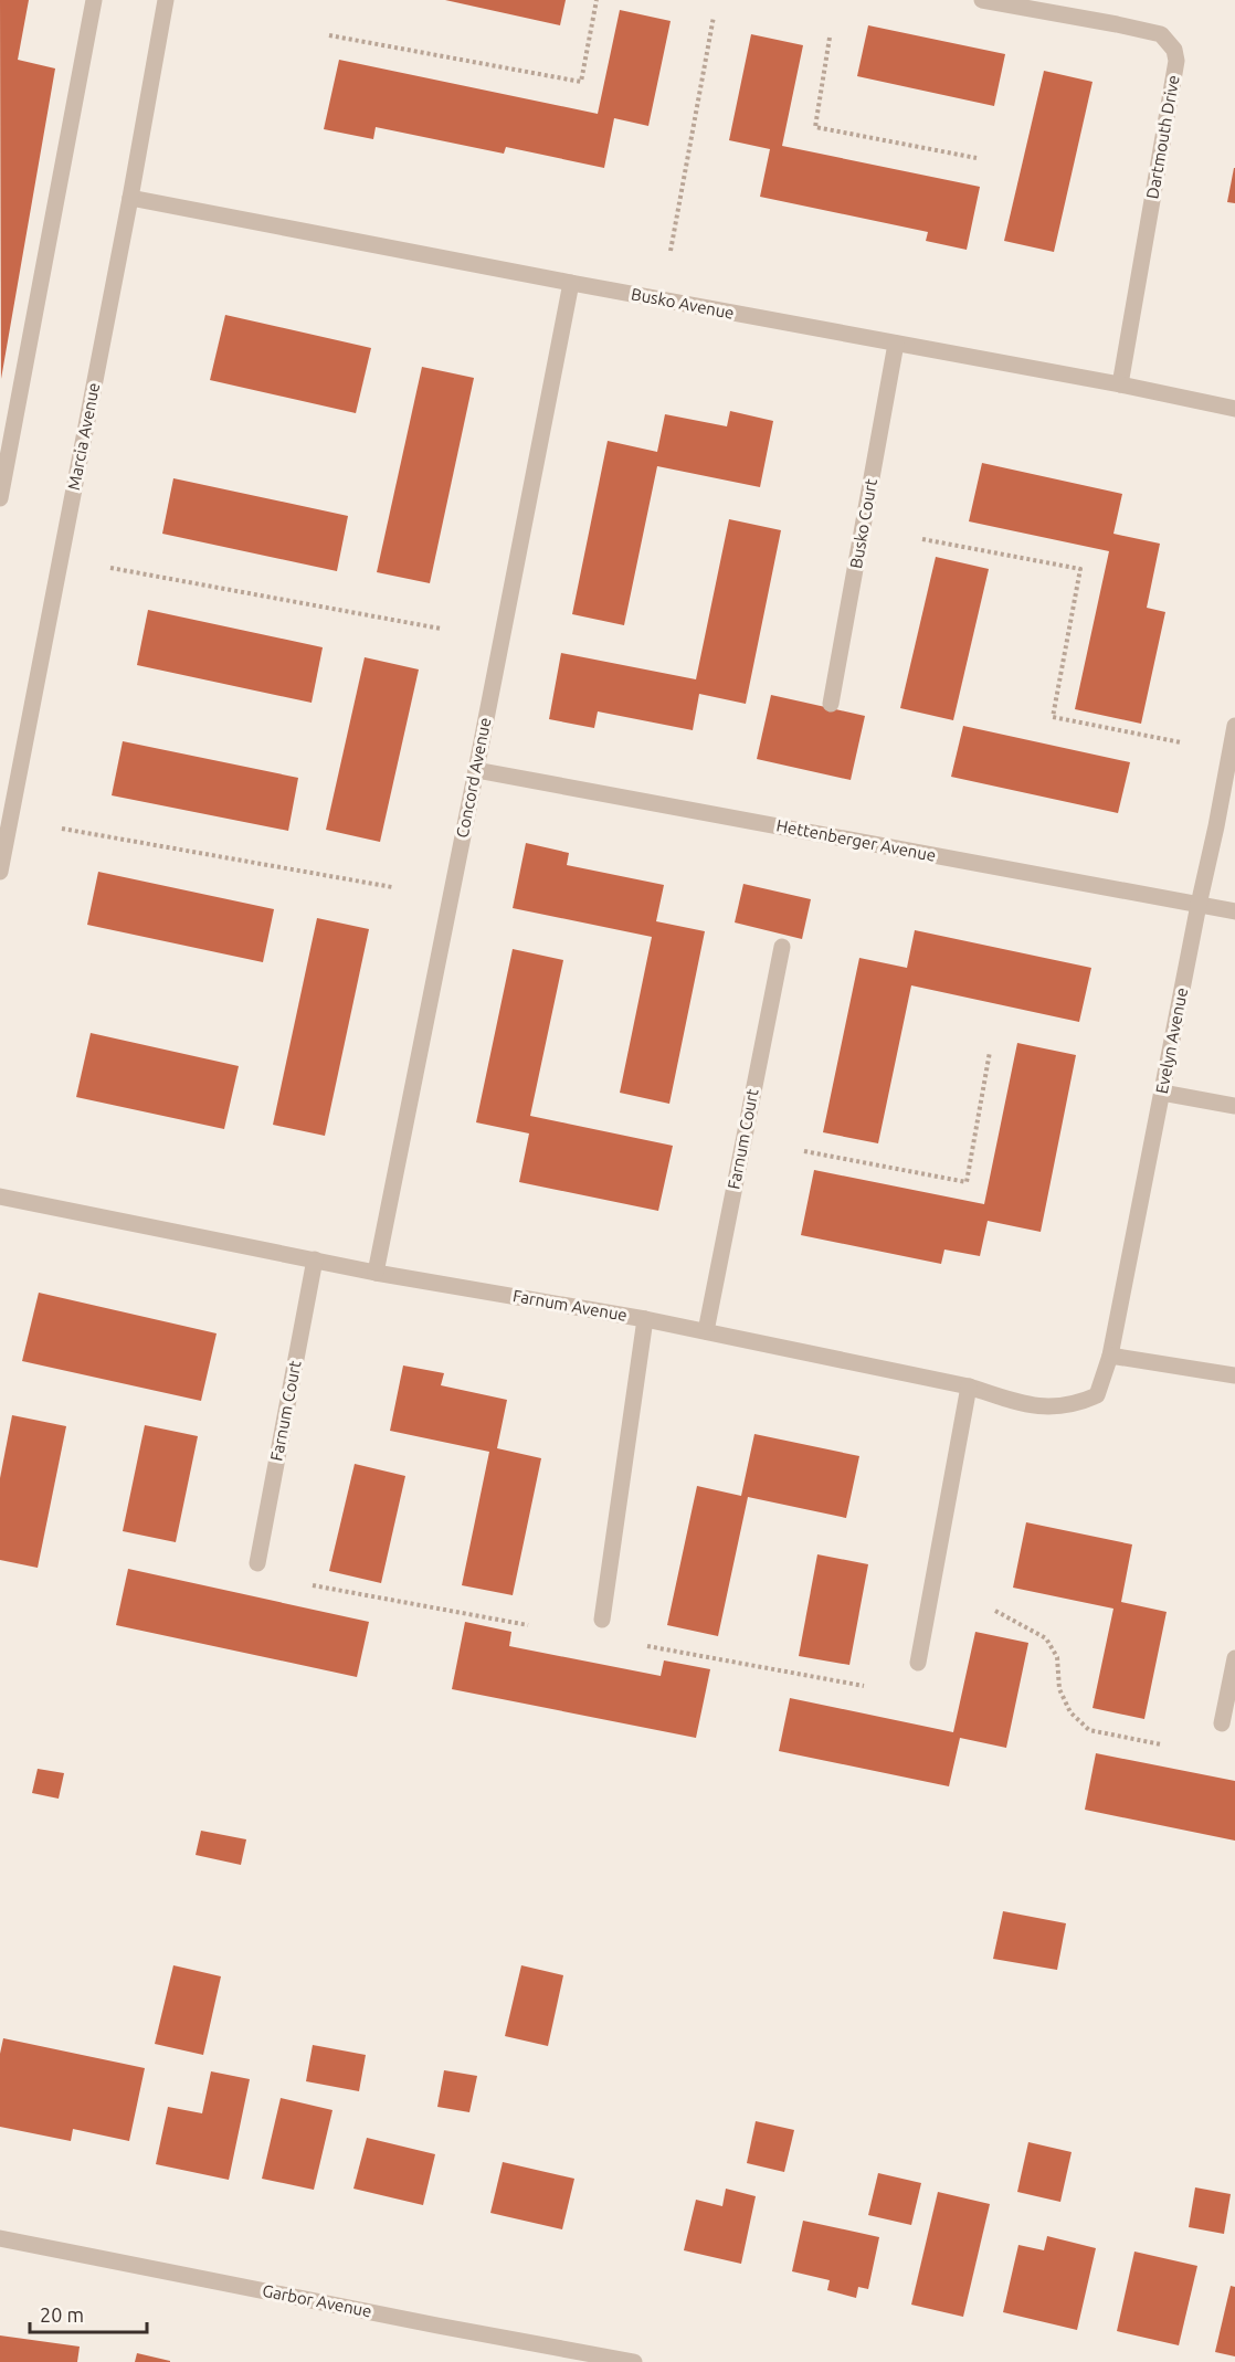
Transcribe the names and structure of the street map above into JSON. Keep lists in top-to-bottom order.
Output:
{
  "streets": {
    "street": [
      "Dartmouth Drive",
      "Busko Avenue",
      "Marcia Avenue",
      "Busko Court",
      "Concord Avenue",
      "Hettenberger Avenue",
      "Evelyn Avenue",
      "Farnum Court",
      "Farnum Avenue",
      "Garbor Avenue"
    ]
  },
  "crossings": [
    ["Dartmouth Drive", "Busko Avenue"],
    ["Busko Avenue", "Marcia Avenue"],
    ["Busko Avenue", "Busko Court"],
    ["Busko Avenue", "Concord Avenue"],
    ["Concord Avenue", "Hettenberger Avenue"],
    ["Concord Avenue", "Farnum Avenue"],
    ["Hettenberger Avenue", "Evelyn Avenue"],
    ["Evelyn Avenue", "Farnum Avenue"],
    ["Farnum Court", "Farnum Avenue"]
  ],
  "scale_bar": "20 m"
}
